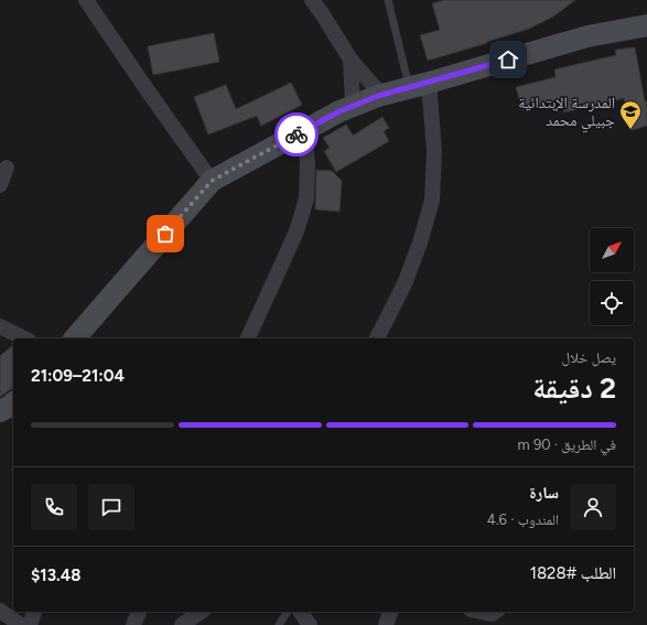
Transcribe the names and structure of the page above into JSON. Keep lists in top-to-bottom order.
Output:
{
  "places": {
    "school or university": ["المدرسة الإبتدائية جبيلي محمد"]
  },
  "north": "top right",
  "page": {
    "heading": ["2 دقيقة", "يصل خلال", "21:04–21:09"],
    "panel": [
      "سارة",
      "المندوب · 4.6",
      "الطلب #1828",
      "$13.48"
    ],
    "bar": "في الطريق · 90 m"
  }
}
